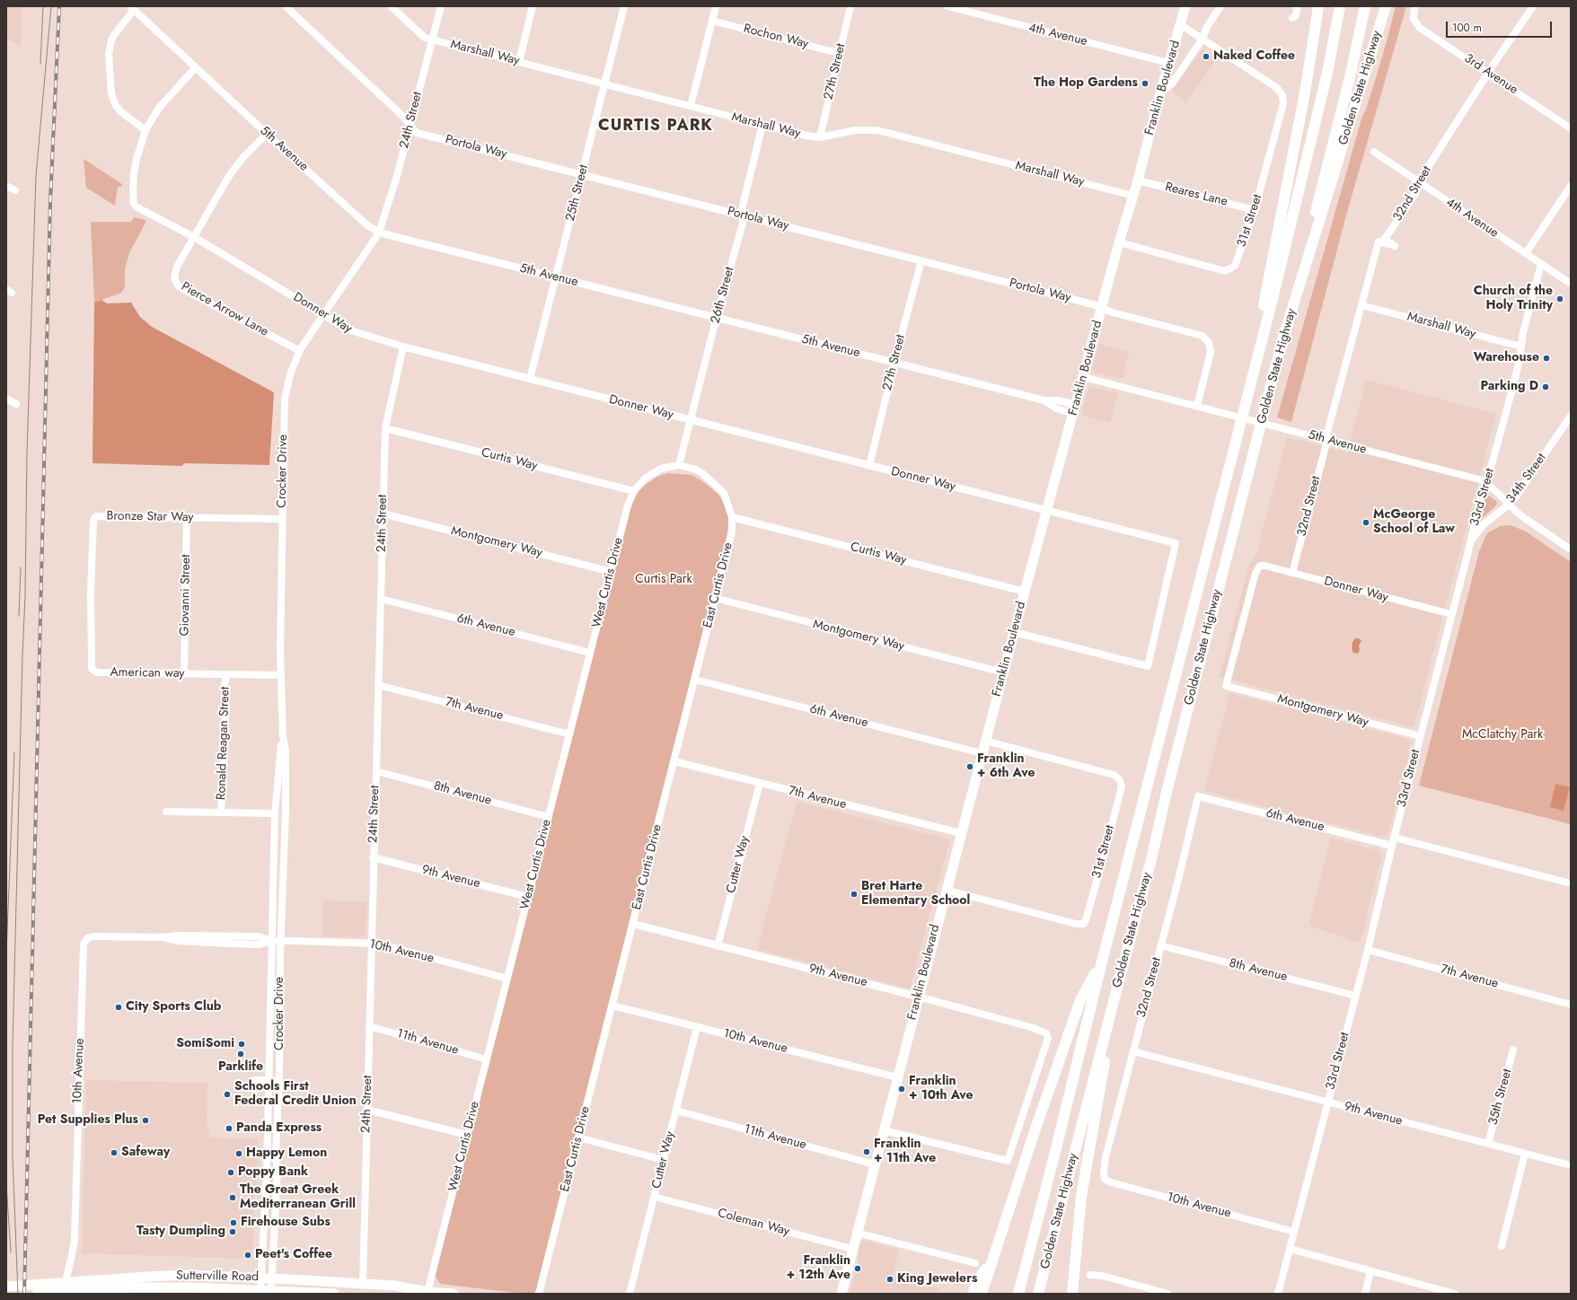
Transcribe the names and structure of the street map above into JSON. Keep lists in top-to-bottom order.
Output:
{
  "streets": {
    "highway": ["Golden State Highway"],
    "main road": ["Franklin Boulevard", "Sutterville Road"],
    "street": [
      "4th Avenue",
      "Rochon Way",
      "Marshall Way",
      "27th Street",
      "3rd Avenue",
      "24th Street",
      "Portola Way",
      "5th Avenue",
      "25th Street",
      "32nd Street",
      "Reares Lane",
      "31st Street",
      "26th Street",
      "Pierce Arrow Lane",
      "Donner Way",
      "Curtis Way",
      "Crocker Drive",
      "34th Street",
      "33rd Street",
      "Bronze Star Way",
      "Montgomery Way",
      "West Curtis Drive",
      "East Curtis Drive",
      "Giovanni Street",
      "6th Avenue",
      "American way",
      "7th Avenue",
      "Ronald Reagan Street",
      "8th Avenue",
      "Cutter Way",
      "9th Avenue",
      "10th Avenue",
      "11th Avenue",
      "35th Street",
      "Coleman Way"
    ]
  },
  "crossings": [
    ["4th Avenue", "Franklin Boulevard"],
    ["4th Avenue", "32nd Street"],
    ["4th Avenue", "33rd Street"],
    ["Rochon Way", "27th Street"],
    ["Marshall Way", "27th Street"],
    ["Marshall Way", "Franklin Boulevard"],
    ["Marshall Way", "24th Street"],
    ["Marshall Way", "25th Street"],
    ["Marshall Way", "32nd Street"],
    ["Marshall Way", "26th Street"],
    ["Marshall Way", "33rd Street"],
    ["27th Street", "Portola Way"],
    ["27th Street", "5th Avenue"],
    ["27th Street", "Donner Way"],
    ["3rd Avenue", "32nd Street"],
    ["Franklin Boulevard", "Portola Way"],
    ["Franklin Boulevard", "5th Avenue"],
    ["Franklin Boulevard", "Reares Lane"],
    ["Franklin Boulevard", "31st Street"],
    ["Franklin Boulevard", "Donner Way"],
    ["Franklin Boulevard", "Curtis Way"],
    ["Franklin Boulevard", "Montgomery Way"],
    ["Franklin Boulevard", "6th Avenue"],
    ["Franklin Boulevard", "7th Avenue"],
    ["Franklin Boulevard", "9th Avenue"],
    ["Franklin Boulevard", "10th Avenue"],
    ["Franklin Boulevard", "11th Avenue"],
    ["Franklin Boulevard", "Coleman Way"],
    ["24th Street", "Portola Way"],
    ["24th Street", "5th Avenue"],
    ["24th Street", "Donner Way"],
    ["24th Street", "Curtis Way"],
    ["24th Street", "Crocker Drive"],
    ["24th Street", "Montgomery Way"],
    ["24th Street", "6th Avenue"],
    ["24th Street", "7th Avenue"],
    ["24th Street", "8th Avenue"],
    ["24th Street", "9th Avenue"],
    ["24th Street", "10th Avenue"],
    ["24th Street", "11th Avenue"],
    ["24th Street", "Sutterville Road"],
    ["Portola Way", "5th Avenue"],
    ["Portola Way", "25th Street"],
    ["Portola Way", "26th Street"],
    ["5th Avenue", "25th Street"],
    ["5th Avenue", "32nd Street"],
    ["5th Avenue", "26th Street"],
    ["5th Avenue", "Crocker Drive"],
    ["5th Avenue", "34th Street"],
    ["5th Avenue", "33rd Street"],
    ["25th Street", "Donner Way"],
    ["32nd Street", "Donner Way"],
    ["32nd Street", "6th Avenue"],
    ["32nd Street", "8th Avenue"],
    ["32nd Street", "9th Avenue"],
    ["32nd Street", "10th Avenue"],
    ["Reares Lane", "31st Street"],
    ["26th Street", "Donner Way"],
    ["26th Street", "West Curtis Drive"],
    ["26th Street", "East Curtis Drive"],
    ["Pierce Arrow Lane", "Donner Way"],
    ["Pierce Arrow Lane", "Crocker Drive"],
    ["Donner Way", "Crocker Drive"],
    ["Donner Way", "33rd Street"],
    ["Donner Way", "Montgomery Way"],
    ["Curtis Way", "West Curtis Drive"],
    ["Curtis Way", "East Curtis Drive"],
    ["Crocker Drive", "Bronze Star Way"],
    ["Crocker Drive", "American way"],
    ["Crocker Drive", "10th Avenue"],
    ["Crocker Drive", "Sutterville Road"],
    ["34th Street", "33rd Street"],
    ["33rd Street", "Montgomery Way"],
    ["33rd Street", "6th Avenue"],
    ["33rd Street", "7th Avenue"],
    ["33rd Street", "8th Avenue"],
    ["33rd Street", "9th Avenue"],
    ["33rd Street", "10th Avenue"],
    ["Bronze Star Way", "Giovanni Street"],
    ["Bronze Star Way", "American way"],
    ["Montgomery Way", "West Curtis Drive"],
    ["Montgomery Way", "East Curtis Drive"],
    ["West Curtis Drive", "East Curtis Drive"],
    ["West Curtis Drive", "6th Avenue"],
    ["West Curtis Drive", "7th Avenue"],
    ["West Curtis Drive", "8th Avenue"],
    ["West Curtis Drive", "9th Avenue"],
    ["West Curtis Drive", "10th Avenue"],
    ["West Curtis Drive", "11th Avenue"],
    ["West Curtis Drive", "Sutterville Road"],
    ["East Curtis Drive", "6th Avenue"],
    ["East Curtis Drive", "7th Avenue"],
    ["East Curtis Drive", "9th Avenue"],
    ["East Curtis Drive", "10th Avenue"],
    ["Giovanni Street", "American way"],
    ["American way", "Ronald Reagan Street"],
    ["7th Avenue", "Cutter Way"],
    ["Cutter Way", "9th Avenue"],
    ["Cutter Way", "10th Avenue"],
    ["Cutter Way", "11th Avenue"],
    ["Cutter Way", "Coleman Way"],
    ["9th Avenue", "35th Street"]
  ],
  "districts": ["CURTIS PARK"],
  "parks": ["Curtis Park", "McClatchy Park"],
  "places": [
    "Naked Coffee",
    "The Hop Gardens",
    "Church of the Holy Trinity",
    "Warehouse",
    "Parking D",
    "McGeorge School of Law",
    "Franklin + 6th Ave",
    "Bret Harte Elementary School",
    "City Sports Club",
    "SomiSomi",
    "Parklife",
    "Franklin + 10th Ave",
    "Schools First Federal Credit Union",
    "Pet Supplies Plus",
    "Panda Express",
    "Franklin + 11th Ave",
    "Safeway",
    "Happy Lemon",
    "Poppy Bank",
    "The Great Greek Mediterranean Grill",
    "Firehouse Subs",
    "Tasty Dumpling",
    "Peet's Coffee",
    "Franklin + 12th Ave",
    "King Jewelers"
  ],
  "scale_bar": "100 m"
}
